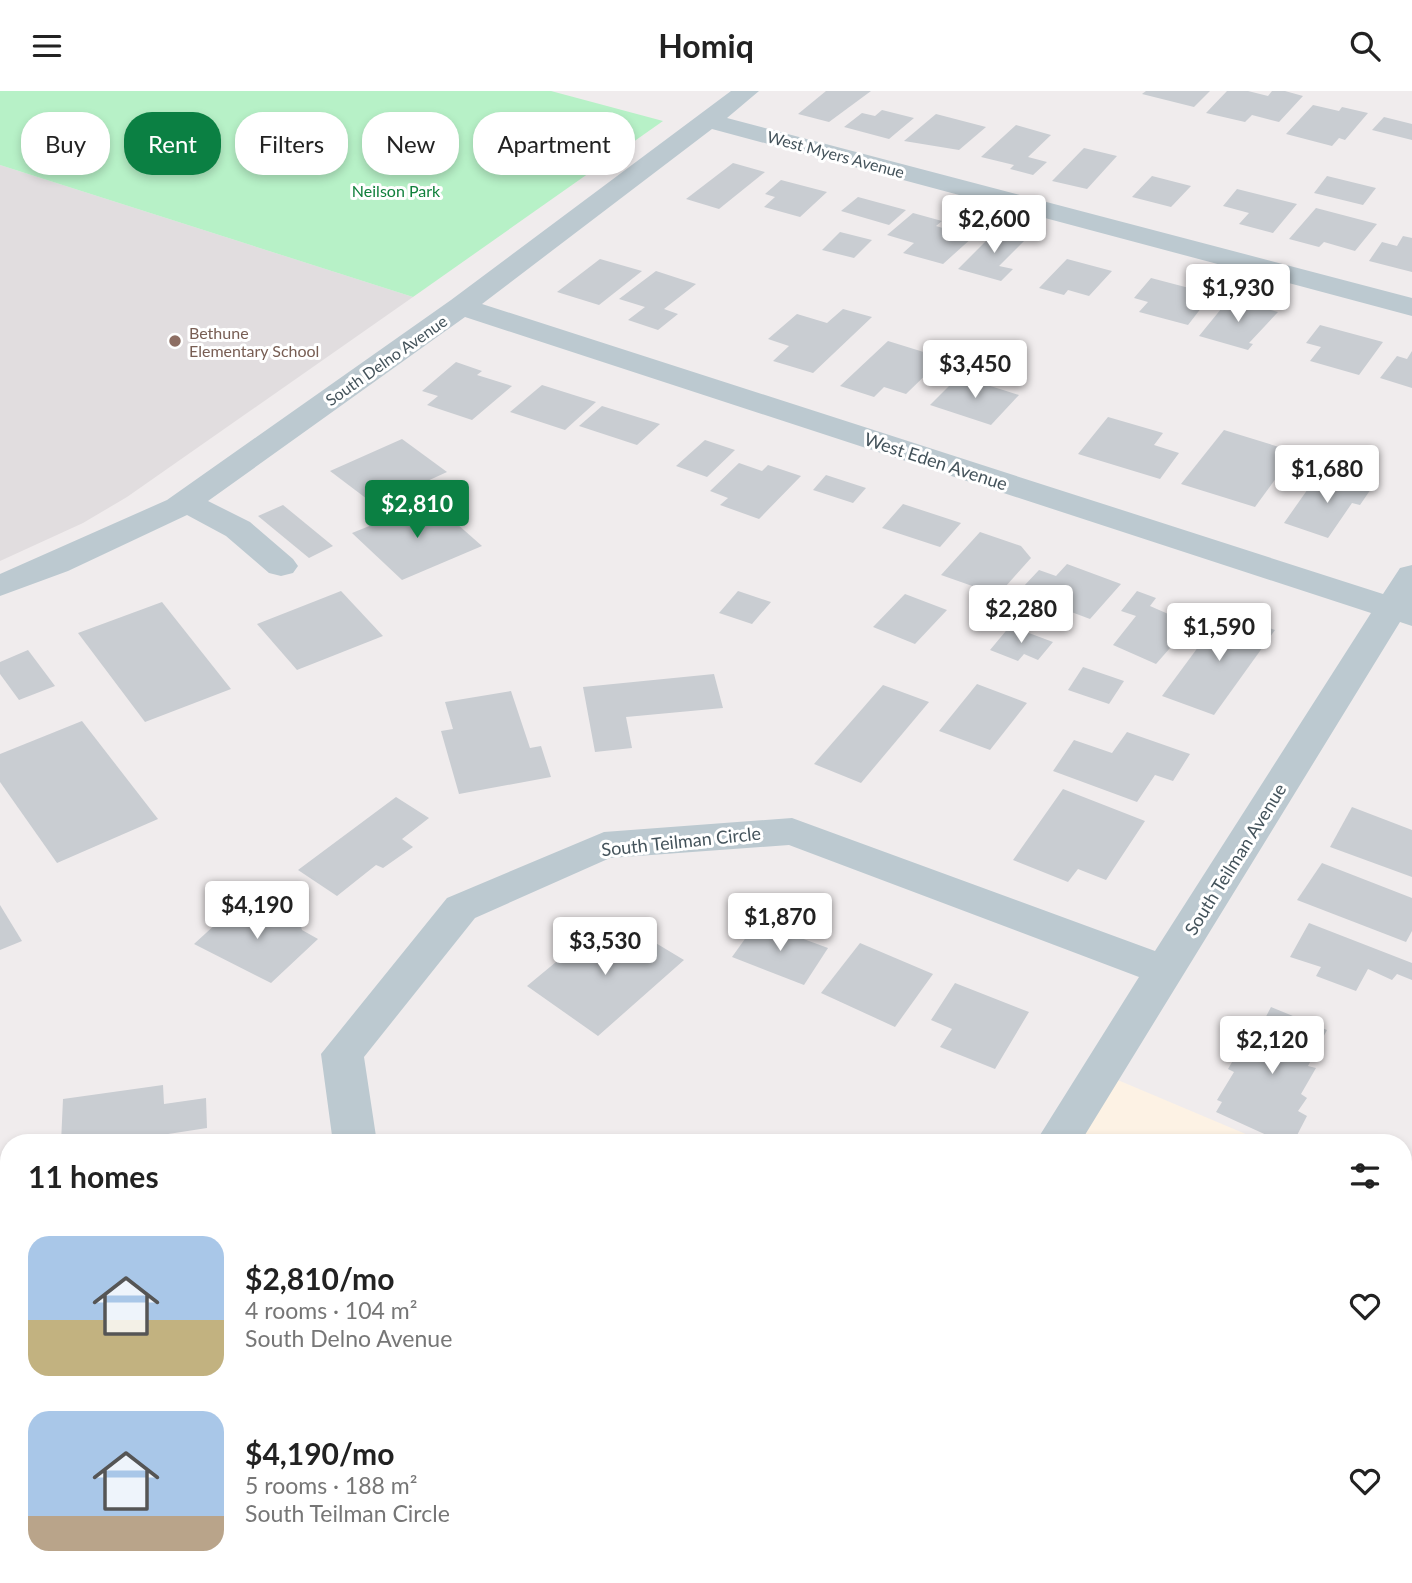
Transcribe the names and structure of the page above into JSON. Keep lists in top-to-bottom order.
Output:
{
  "streets": {
    "street": [
      "West Myers Avenue",
      "South Delno Avenue",
      "West Eden Avenue",
      "South Teilman Circle",
      "South Teilman Avenue"
    ]
  },
  "crossings": [
    ["West Myers Avenue", "South Delno Avenue"],
    ["South Delno Avenue", "West Eden Avenue"],
    ["West Eden Avenue", "South Teilman Avenue"],
    ["South Teilman Circle", "South Teilman Avenue"]
  ],
  "parks": ["Neilson Park"],
  "places": ["Bethune Elementary School"],
  "page": {
    "header": "Homiq",
    "chip": [
      "Buy",
      "Rent",
      "Filters",
      "New",
      "Apartment"
    ],
    "price": [
      "$2,600",
      "$1,930",
      "$3,450",
      "$1,680",
      "$2,810",
      "$2,280",
      "$1,590",
      "$4,190",
      "$1,870",
      "$3,530",
      "$2,120"
    ],
    "heading": "11 homes",
    "list": [
      {
        "name": "$2,810/mo",
        "note": "4 rooms · 104 m² · South Delno Avenue"
      },
      {
        "name": "$4,190/mo",
        "note": "5 rooms · 188 m² · South Teilman Circle"
      }
    ]
  }
}
